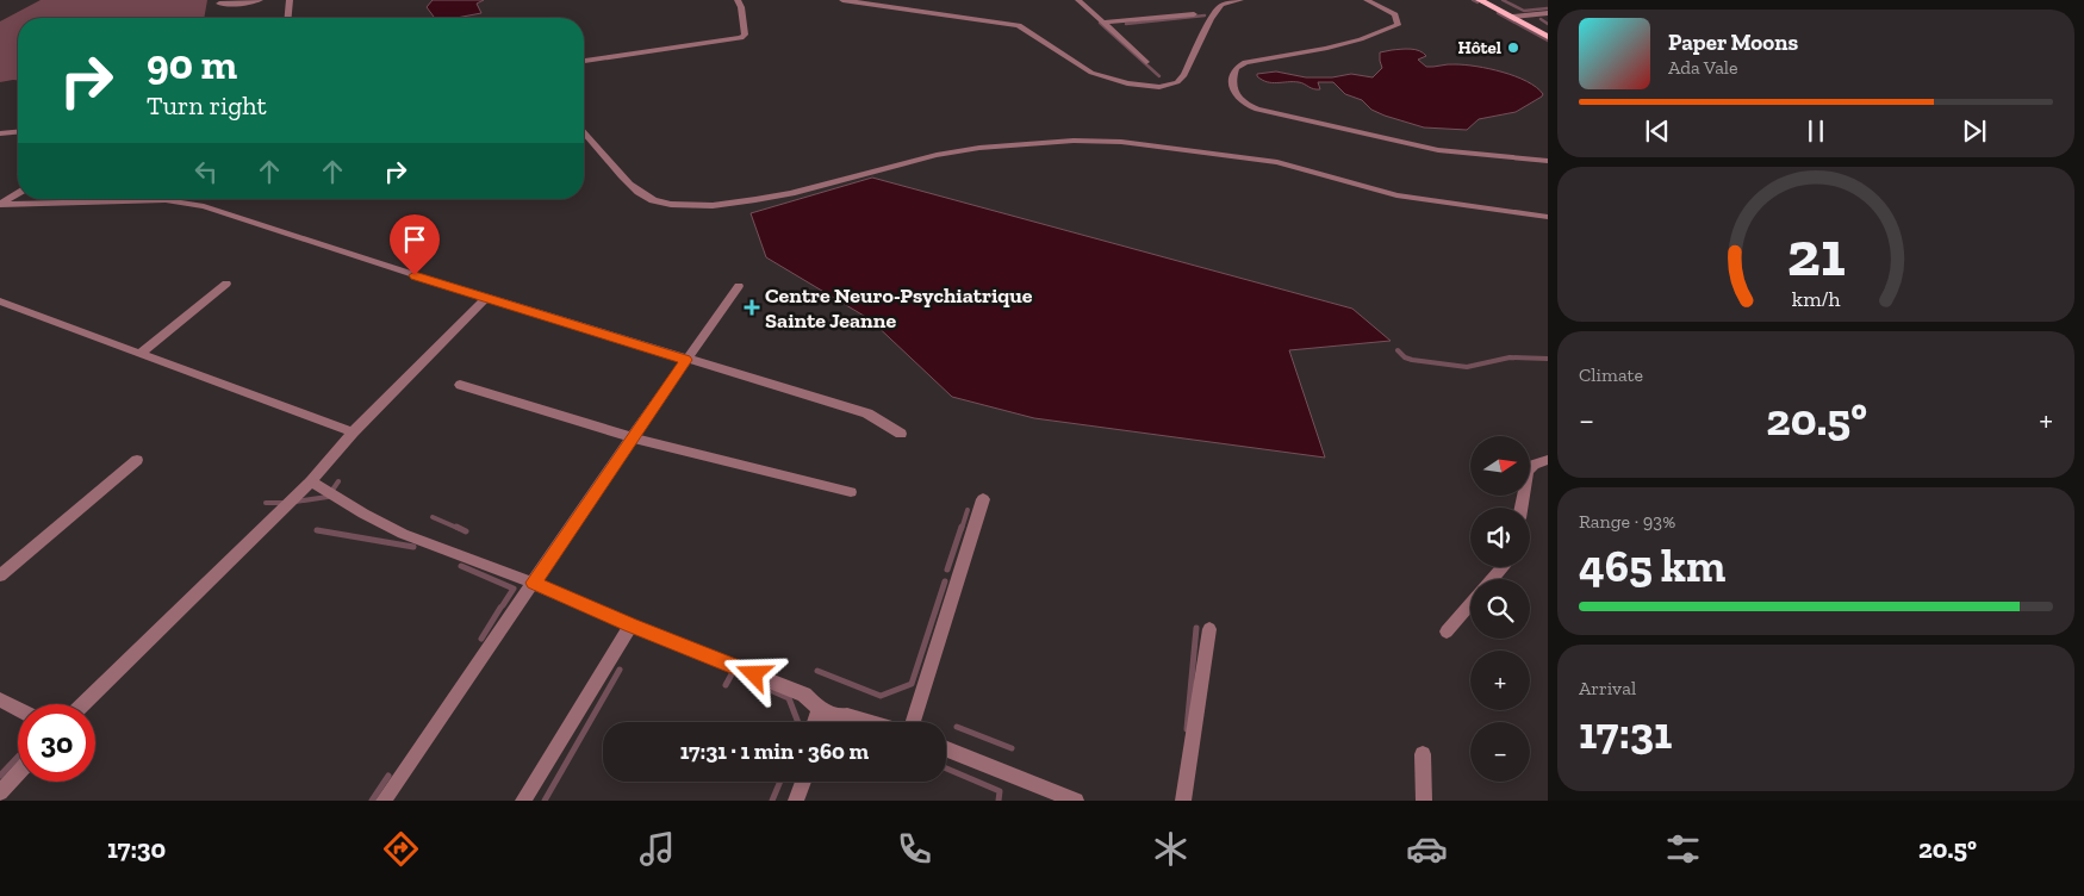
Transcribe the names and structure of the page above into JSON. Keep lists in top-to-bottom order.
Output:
{
  "places": {
    "other": ["Hôtel"],
    "health": ["Centre Neuro-Psychiatrique Sainte Jeanne"]
  },
  "north": "right",
  "page": {
    "turn": ["90 m", "Turn right"],
    "song": ["Paper Moons", "Ada Vale"],
    "tile": [
      "Climate",
      ["Range · 93%", "465 km"],
      ["Arrival", "17:31"]
    ],
    "heat": ["−", "20.5°", "+"],
    "map_buttons": ["+", "−"],
    "limit": "30",
    "trip": "17:31 · 1 min · 360 m",
    "tabs": ["17:30", "20.5°"],
    "gauge": ["21", "km/h"]
  }
}
